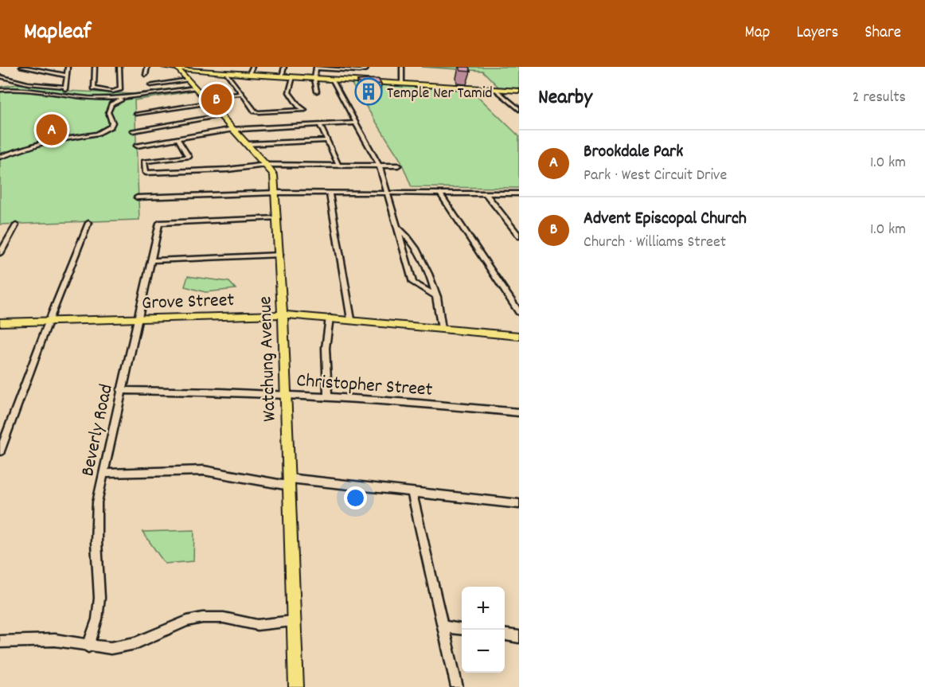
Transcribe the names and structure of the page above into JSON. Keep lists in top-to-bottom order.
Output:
{
  "streets": {
    "main road": ["Grove Street", "Watchung Avenue"],
    "street": ["Christopher Street", "Beverly Road"]
  },
  "crossings": [
    ["Grove Street", "Watchung Avenue"],
    ["Grove Street", "Beverly Road"],
    ["Watchung Avenue", "Christopher Street"],
    ["Watchung Avenue", "Beverly Road"],
    ["Christopher Street", "Beverly Road"]
  ],
  "places": {
    "building": ["Temple Ner Tamid"]
  },
  "page": {
    "header": "Mapleaf",
    "nav": ["Map", "Layers", "Share"],
    "heading": ["Nearby", "2 results"],
    "pins": ["B", "A"],
    "list": [
      {
        "mark": "A",
        "name": "Brookdale Park",
        "note": "Park · West Circuit Drive",
        "value": "1.0 km"
      },
      {
        "mark": "B",
        "name": "Advent Episcopal Church",
        "note": "Church · Williams Street",
        "value": "1.0 km"
      }
    ],
    "map_buttons": ["+", "−"]
  }
}
